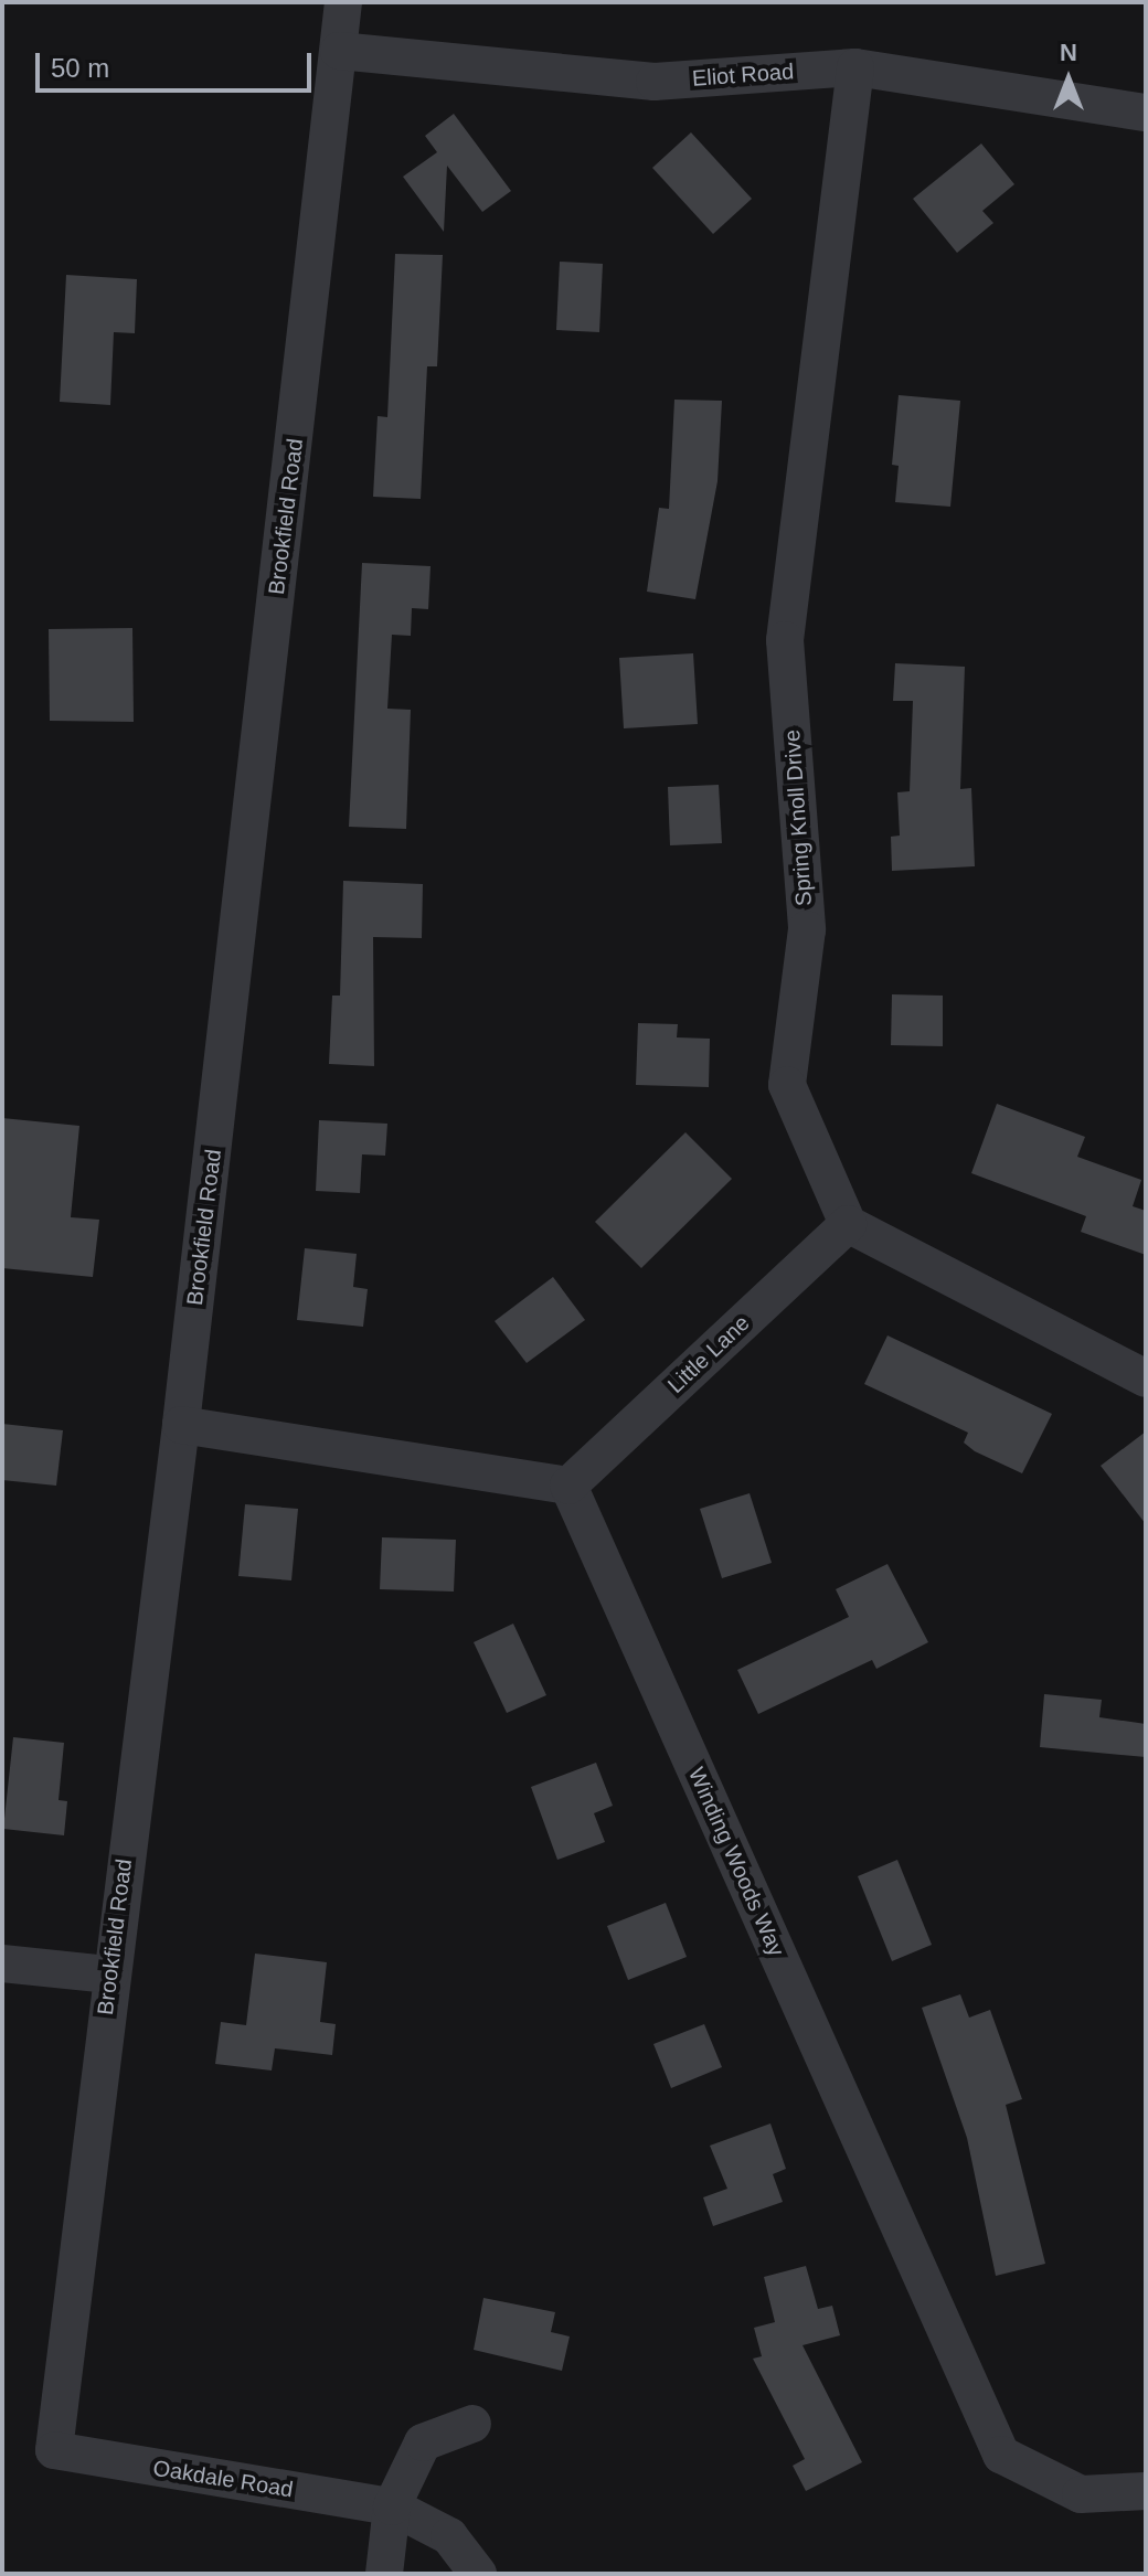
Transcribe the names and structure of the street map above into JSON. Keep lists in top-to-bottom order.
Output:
{
  "streets": {
    "street": [
      "Eliot Road",
      "Brookfield Road",
      "Spring Knoll Drive",
      "Little Lane",
      "Winding Woods Way",
      "Oakdale Road"
    ]
  },
  "crossings": [
    ["Eliot Road", "Brookfield Road"],
    ["Eliot Road", "Spring Knoll Drive"],
    ["Brookfield Road", "Oakdale Road"],
    ["Spring Knoll Drive", "Little Lane"],
    ["Little Lane", "Winding Woods Way"]
  ],
  "scale_bar": "50 m",
  "north": "top"
}
